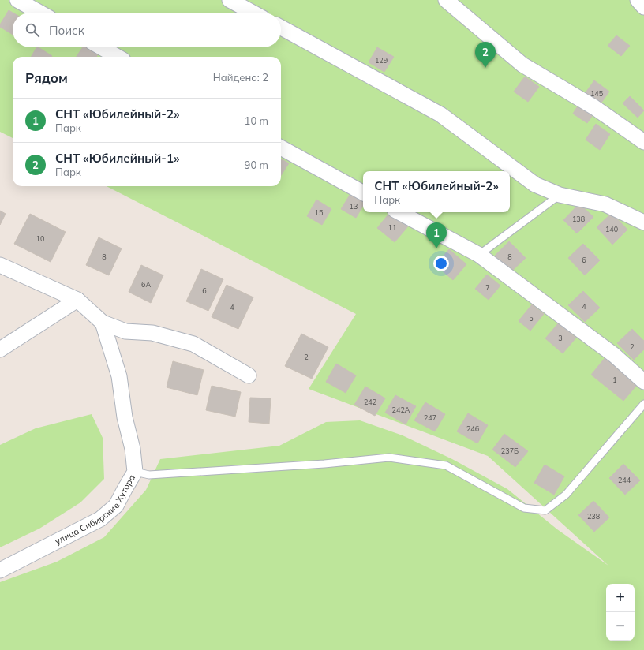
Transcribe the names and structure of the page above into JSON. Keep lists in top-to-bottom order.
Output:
{
  "streets": {
    "street": ["улица Сибирские Хутора"]
  },
  "house_numbers": [
    "129",
    "145",
    "13",
    "15",
    "138",
    "11",
    "140",
    "10",
    "8",
    "8",
    "6",
    "6А",
    "7",
    "6",
    "4",
    "4",
    "5",
    "3",
    "2",
    "2",
    "1",
    "242",
    "242А",
    "247",
    "246",
    "237Б",
    "244",
    "238"
  ],
  "page": {
    "search": "Поиск",
    "pins": ["2", "1"],
    "heading": ["Рядом", "Найдено: 2"],
    "list": [
      {
        "mark": "1",
        "name": "СНТ «Юбилейный-2»",
        "note": "Парк",
        "value": "10 m"
      },
      {
        "mark": "2",
        "name": "СНТ «Юбилейный-1»",
        "note": "Парк",
        "value": "90 m"
      }
    ],
    "popup": ["СНТ «Юбилейный-2»", "Парк"],
    "map_buttons": ["+", "−"]
  }
}
